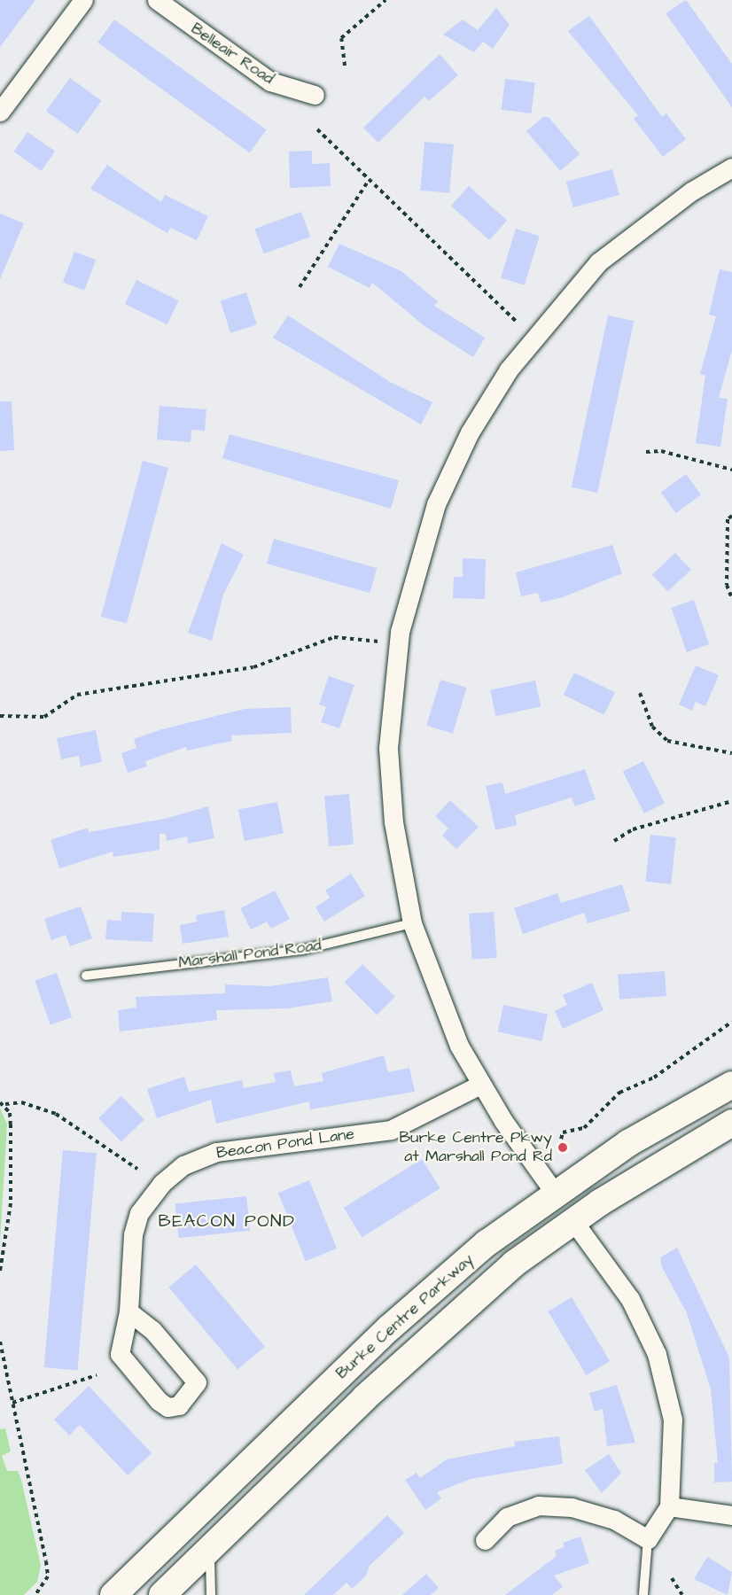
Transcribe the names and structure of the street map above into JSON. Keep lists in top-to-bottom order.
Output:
{
  "streets": {
    "main road": ["Burke Centre Parkway"],
    "street": ["Belleair Road", "Beacon Pond Lane"],
    "lane": ["Marshall Pond Road"]
  },
  "districts": ["BEACON POND"],
  "places": ["Burke Centre Pkwy at Marshall Pond Rd"]
}
